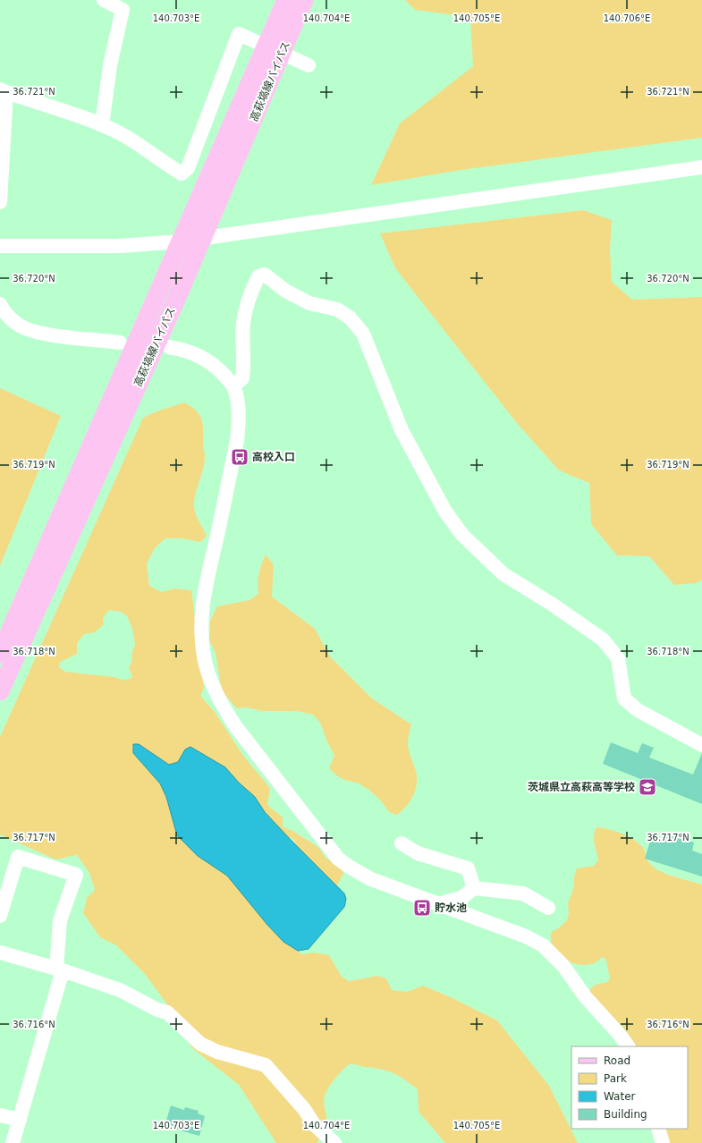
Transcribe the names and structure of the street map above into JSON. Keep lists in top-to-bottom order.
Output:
{
  "streets": {
    "main road": ["高萩塙線バイパス"]
  },
  "places": {
    "bus stop": ["高校入口", "貯水池"],
    "school or university": ["茨城県立高萩高等学校"]
  },
  "legend": [
    "Road",
    "Park",
    "Water",
    "Building"
  ],
  "coordinates": [
    "140.703°E",
    "140.704°E",
    "140.705°E",
    "140.706°E",
    "36.721°N",
    "36.720°N",
    "36.719°N",
    "36.718°N",
    "36.717°N",
    "36.716°N"
  ]
}
